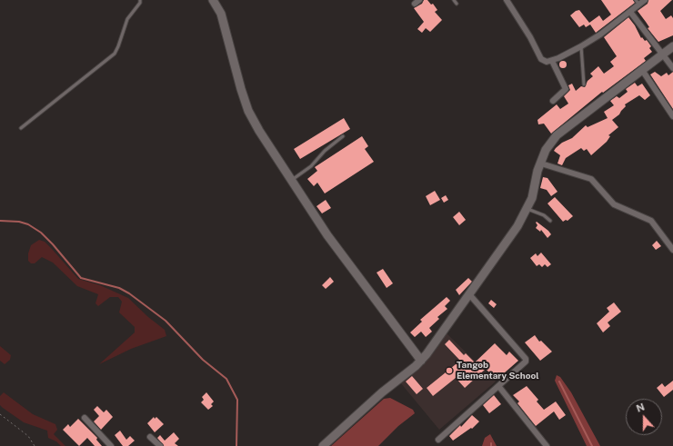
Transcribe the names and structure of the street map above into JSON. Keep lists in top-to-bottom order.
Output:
{
  "places": ["Tangob Elementary School"],
  "north": "top"
}
